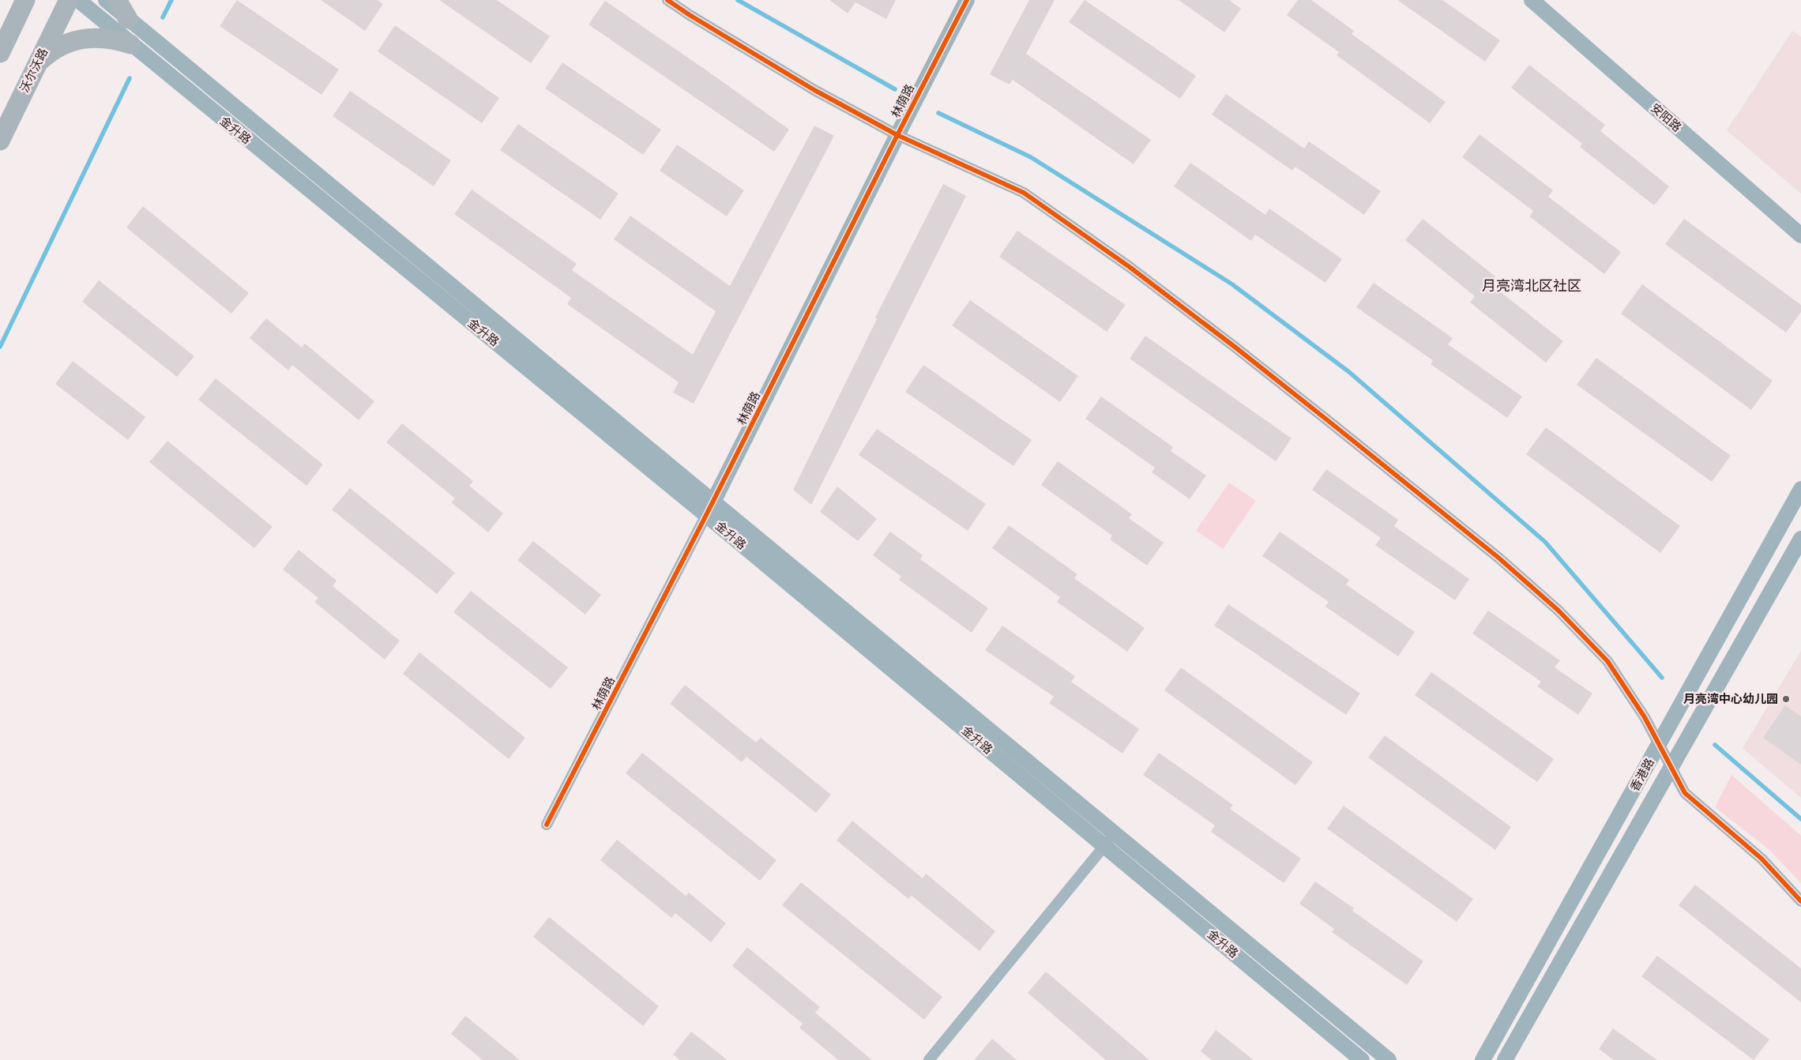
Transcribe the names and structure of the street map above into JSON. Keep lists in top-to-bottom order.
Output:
{
  "streets": {
    "highway": ["沃尔沃路"],
    "main road": [
      "林荫路",
      "安阳路",
      "金升路",
      "香港路"
    ]
  },
  "crossings": [
    ["林荫路", "金升路"]
  ],
  "districts": ["月亮湾北区社区"],
  "places": ["月亮湾中心幼儿园"]
}
